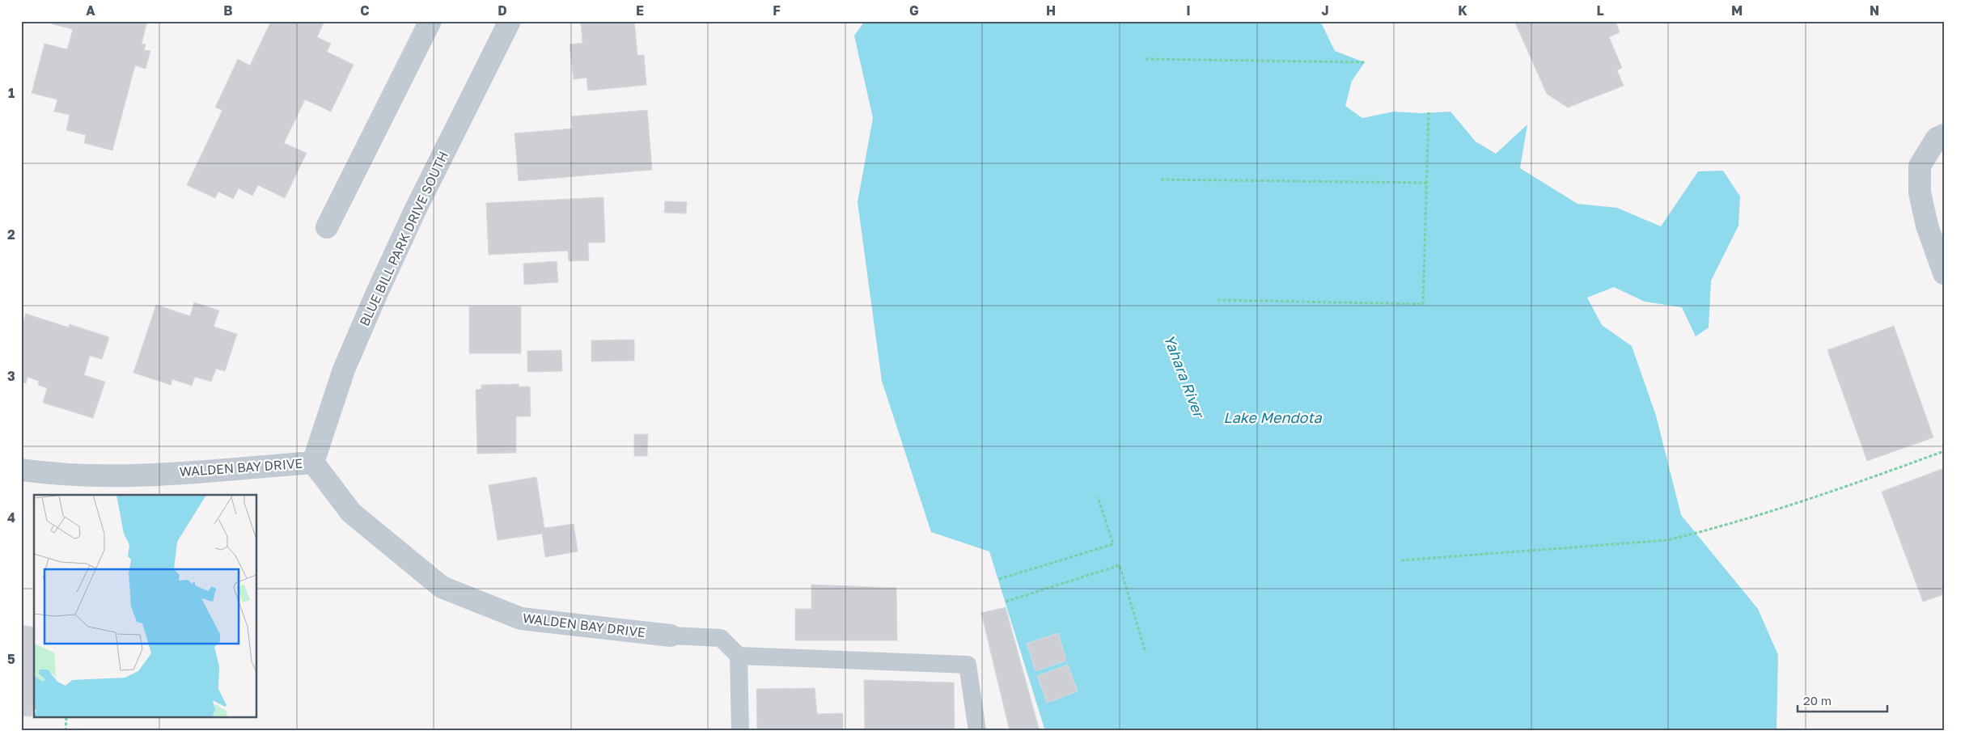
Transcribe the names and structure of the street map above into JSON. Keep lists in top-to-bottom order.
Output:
{
  "streets": {
    "street": ["BLUE BILL PARK DRIVE SOUTH", "WALDEN BAY DRIVE"]
  },
  "crossings": [
    ["BLUE BILL PARK DRIVE SOUTH", "WALDEN BAY DRIVE"]
  ],
  "water": ["Yahara River", "Lake Mendota"],
  "scale_bar": "20 m",
  "grid": {
    "columns": [
      "A",
      "B",
      "C",
      "D",
      "E",
      "F",
      "G",
      "H",
      "I",
      "J",
      "K",
      "L",
      "M",
      "N"
    ],
    "rows": [
      "1",
      "2",
      "3",
      "4",
      "5"
    ]
  }
}
